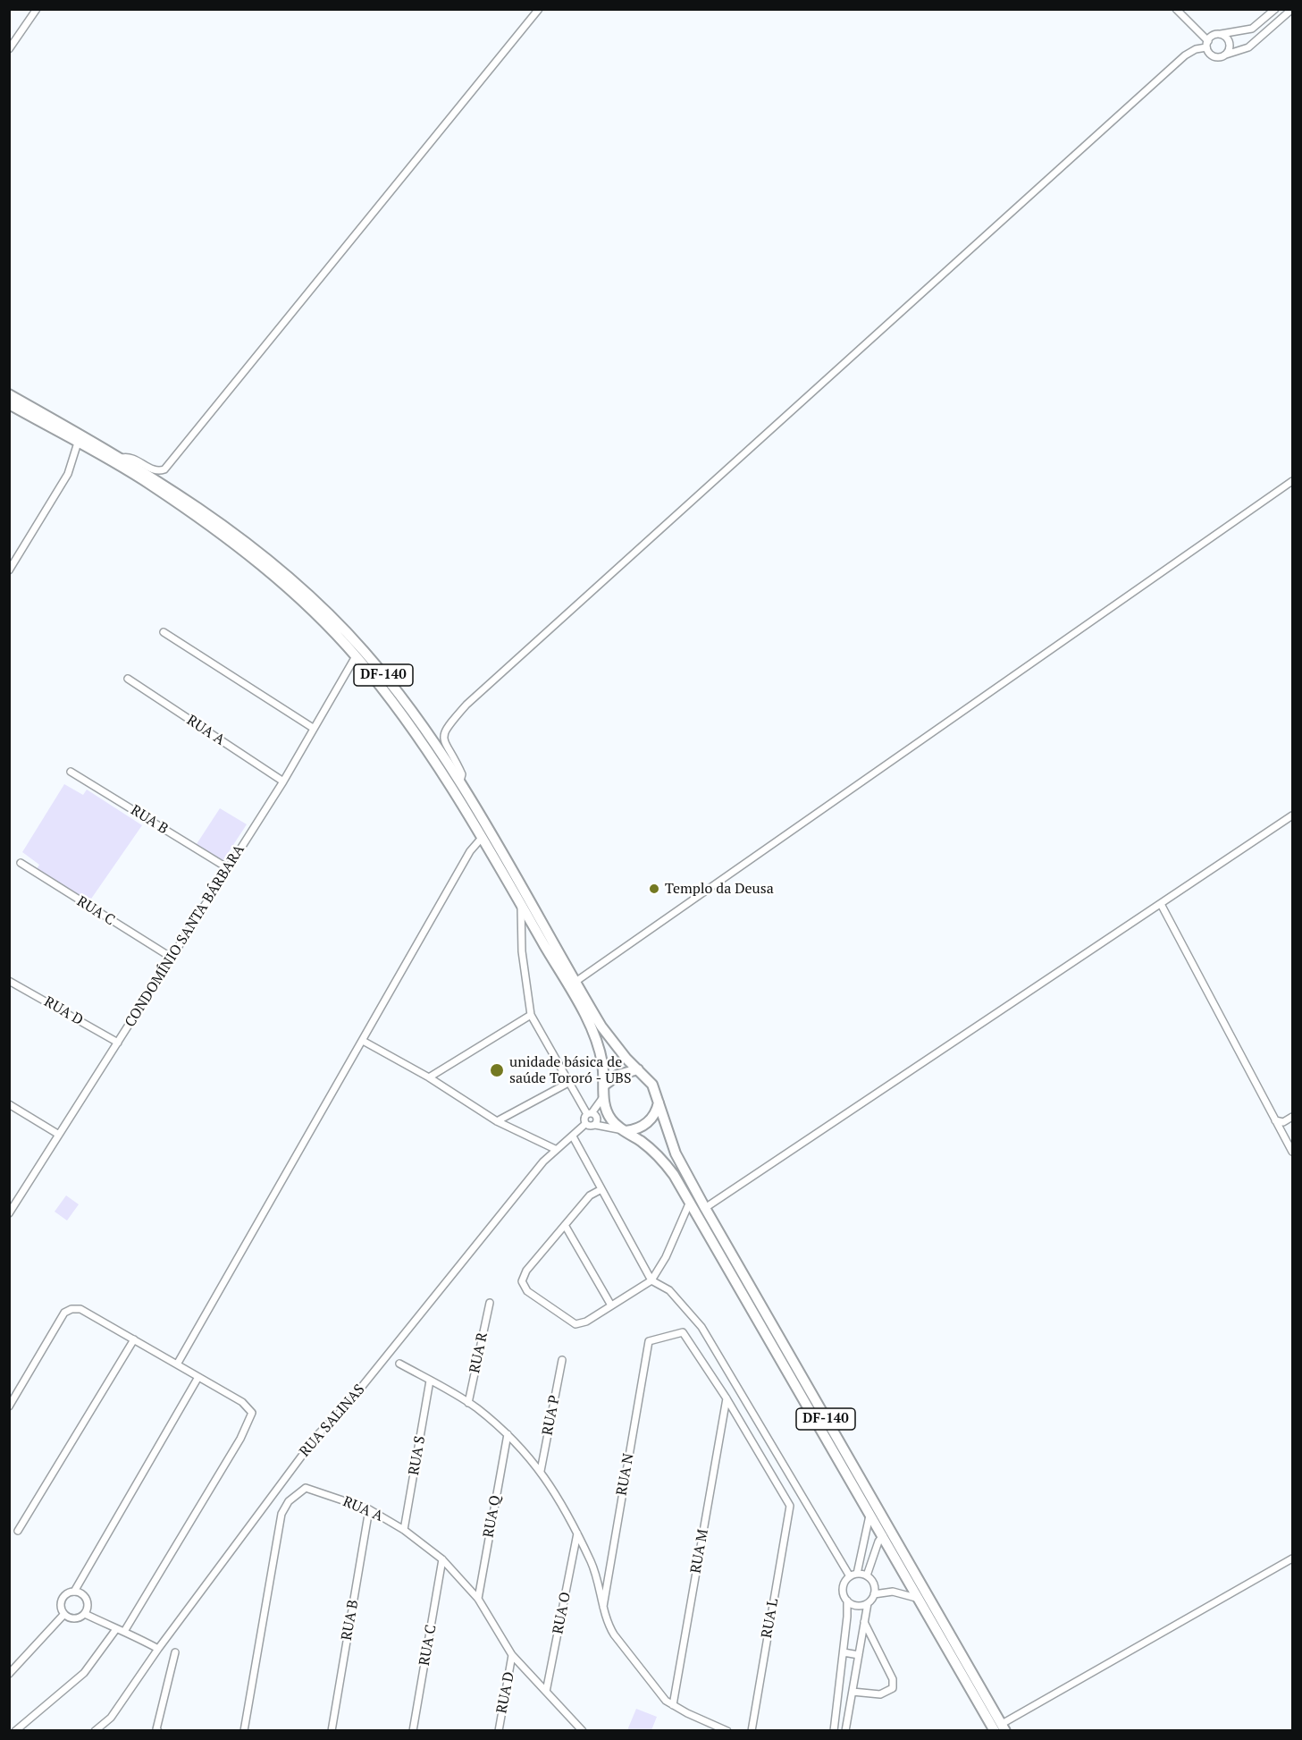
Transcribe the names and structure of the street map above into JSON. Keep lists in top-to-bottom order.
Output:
{
  "streets": {
    "main road": ["DF-140"],
    "street": [
      "RUA A",
      "RUA B",
      "RUA C",
      "CONDOMÍNIO SANTA BÁRBARA",
      "RUA D",
      "RUA R",
      "RUA P",
      "RUA SALINAS",
      "RUA S",
      "RUA N",
      "RUA Q",
      "RUA M",
      "RUA O",
      "RUA L"
    ]
  },
  "crossings": [
    ["DF-140", "CONDOMÍNIO SANTA BÁRBARA"],
    ["RUA A", "RUA B"],
    ["RUA A", "RUA C"],
    ["RUA A", "CONDOMÍNIO SANTA BÁRBARA"],
    ["RUA A", "RUA D"],
    ["RUA A", "RUA S"],
    ["RUA A", "RUA Q"],
    ["RUA A", "RUA O"],
    ["RUA B", "CONDOMÍNIO SANTA BÁRBARA"],
    ["RUA C", "CONDOMÍNIO SANTA BÁRBARA"],
    ["CONDOMÍNIO SANTA BÁRBARA", "RUA D"],
    ["RUA N", "RUA M"],
    ["RUA N", "RUA L"],
    ["RUA M", "RUA L"]
  ],
  "places": ["Templo da Deusa", "unidade básica de saúde Tororó - UBS"]
}
